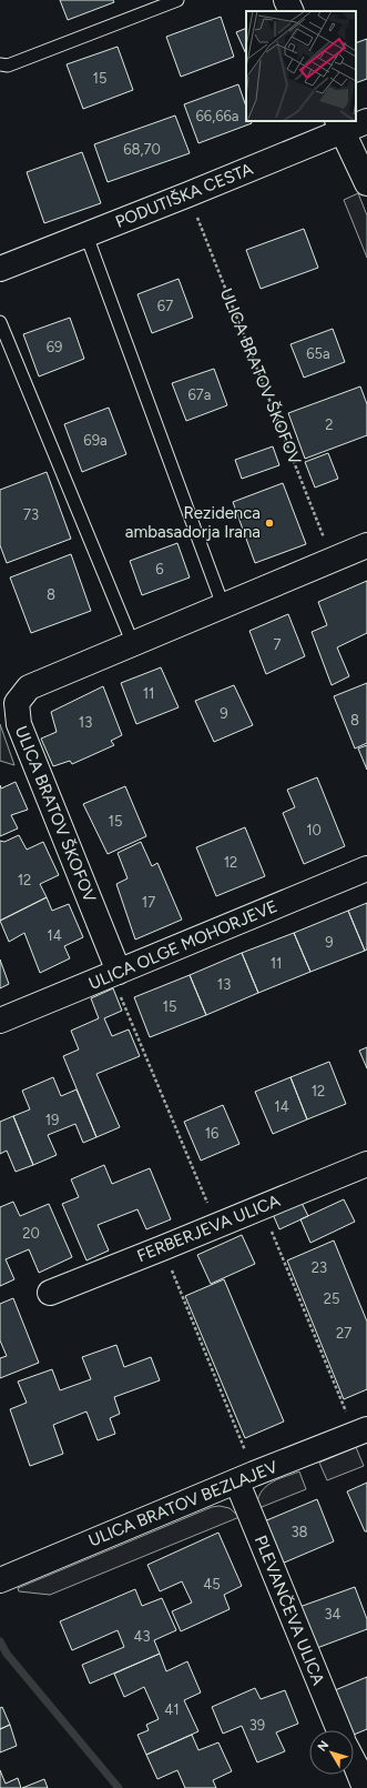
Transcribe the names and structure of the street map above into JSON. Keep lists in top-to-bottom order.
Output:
{
  "streets": {
    "street": [
      "PODUTIŠKA CESTA",
      "ULICA BRATOV ŠKOFOV",
      "ULICA OLGE MOHORJEVE",
      "FERBERJEVA ULICA",
      "ULICA BRATOV BEZLAJEV",
      "PLEVANČEVA ULICA"
    ]
  },
  "crossings": [
    ["PODUTIŠKA CESTA", "ULICA BRATOV ŠKOFOV"],
    ["ULICA BRATOV ŠKOFOV", "ULICA OLGE MOHORJEVE"],
    ["ULICA BRATOV BEZLAJEV", "PLEVANČEVA ULICA"]
  ],
  "places": ["Rezidenca ambasadorja Irana"],
  "house_numbers": [
    "15",
    "66,66a",
    "68,70",
    "67",
    "69",
    "65a",
    "67a",
    "2",
    "69a",
    "73",
    "6",
    "8",
    "7",
    "11",
    "9",
    "8",
    "13",
    "15",
    "10",
    "12",
    "12",
    "17",
    "14",
    "9",
    "11",
    "13",
    "15",
    "12",
    "14",
    "19",
    "16",
    "20",
    "23",
    "25",
    "27",
    "38",
    "45",
    "34",
    "43",
    "41",
    "39"
  ],
  "north": "top left"
}
